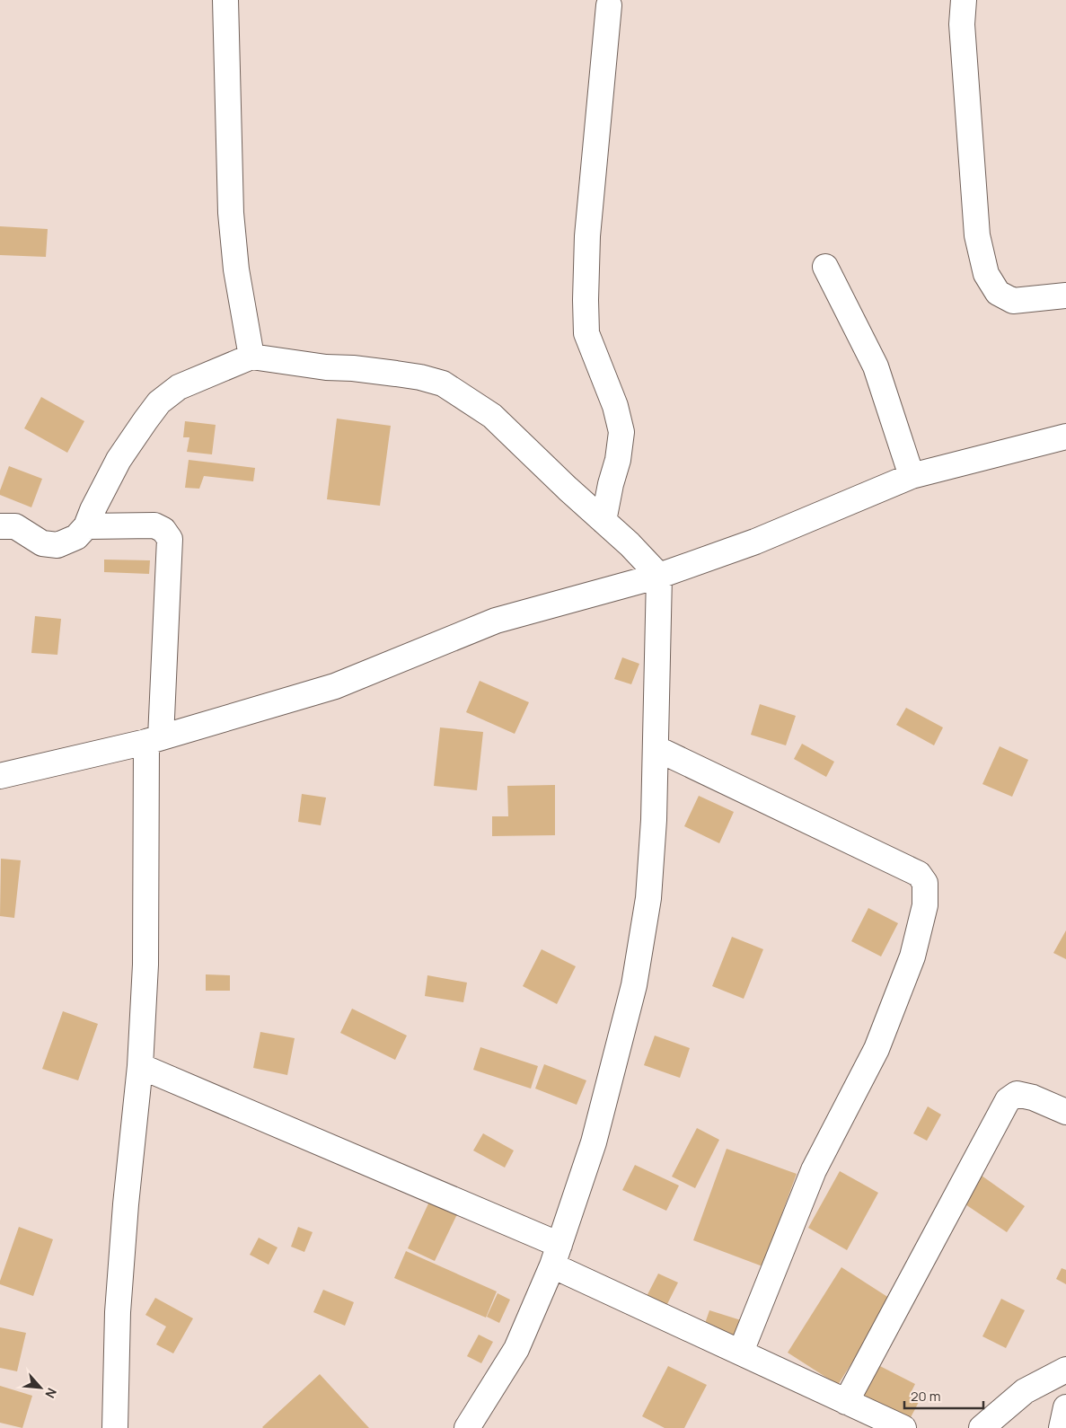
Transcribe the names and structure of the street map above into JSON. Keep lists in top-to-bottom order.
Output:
{
  "scale_bar": "20 m",
  "north": "bottom right"
}
